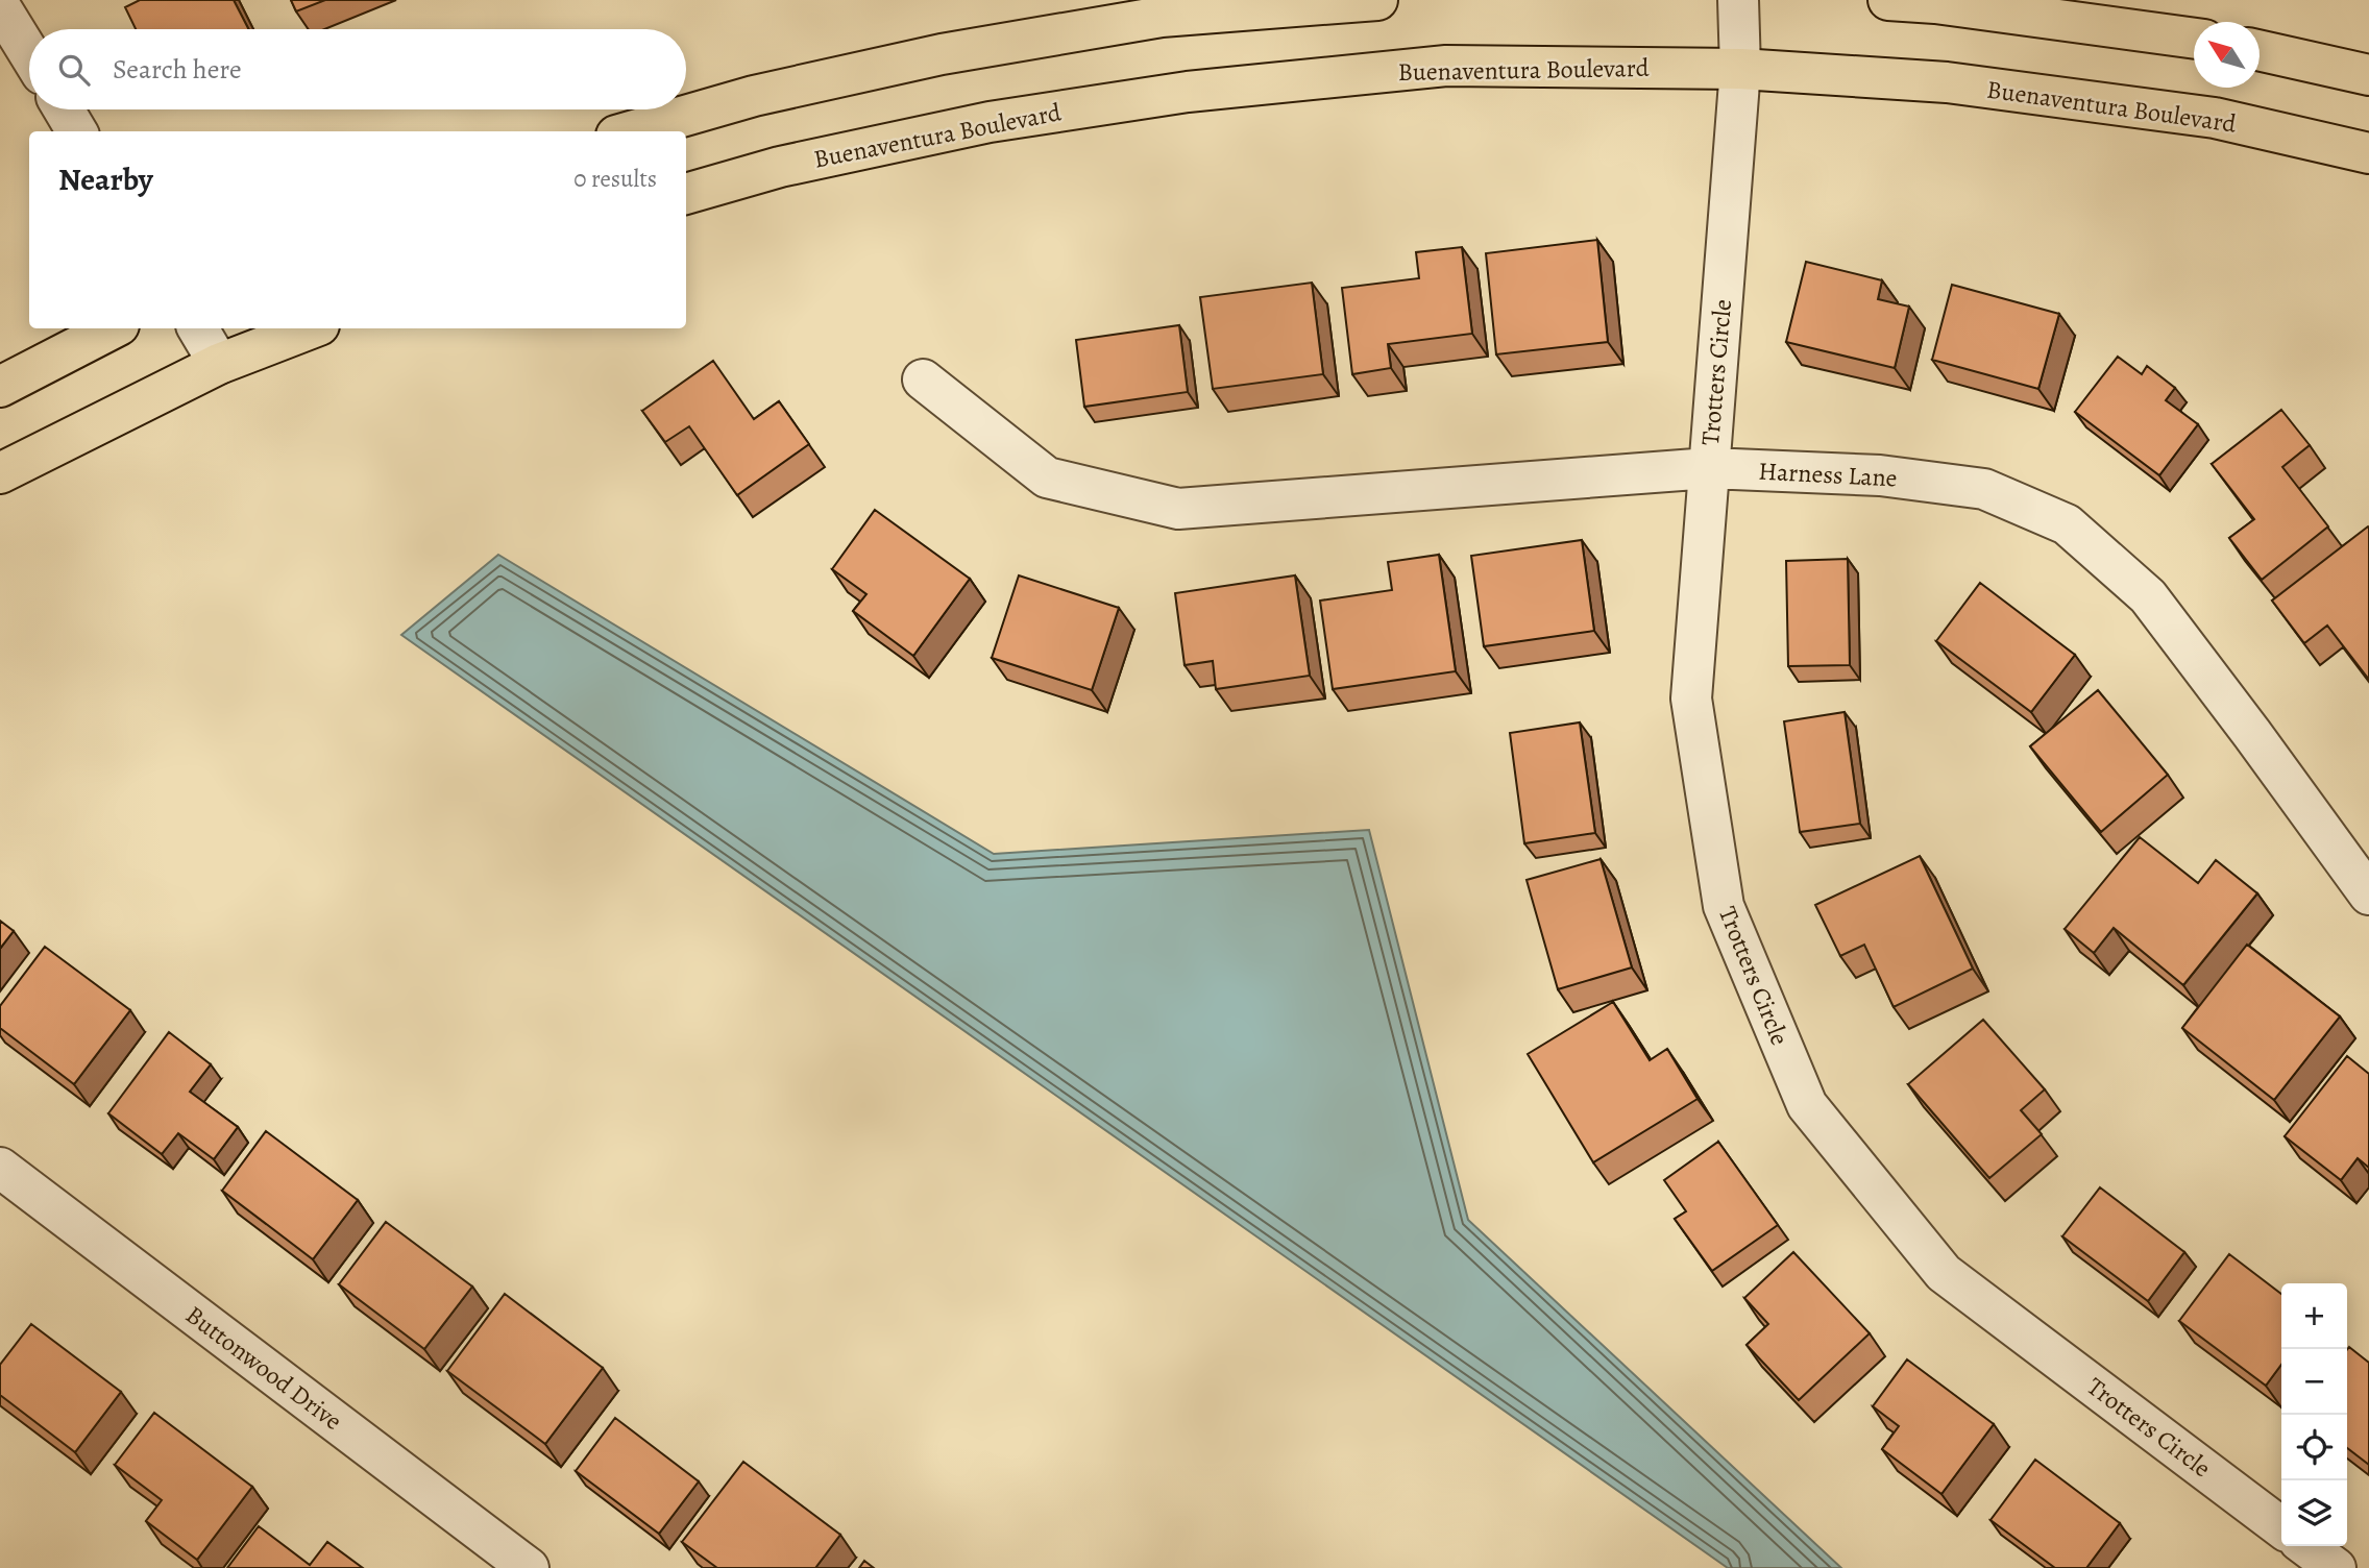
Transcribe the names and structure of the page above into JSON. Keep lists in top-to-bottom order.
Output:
{
  "streets": {
    "main road": ["Buenaventura Boulevard"],
    "street": ["Trotters Circle", "Harness Lane", "Buttonwood Drive"]
  },
  "crossings": [
    ["Buenaventura Boulevard", "Trotters Circle"],
    ["Trotters Circle", "Harness Lane"]
  ],
  "north": "top left",
  "page": {
    "search": "Search here",
    "heading": ["Nearby", "0 results"],
    "map_buttons": ["+", "−"]
  }
}
